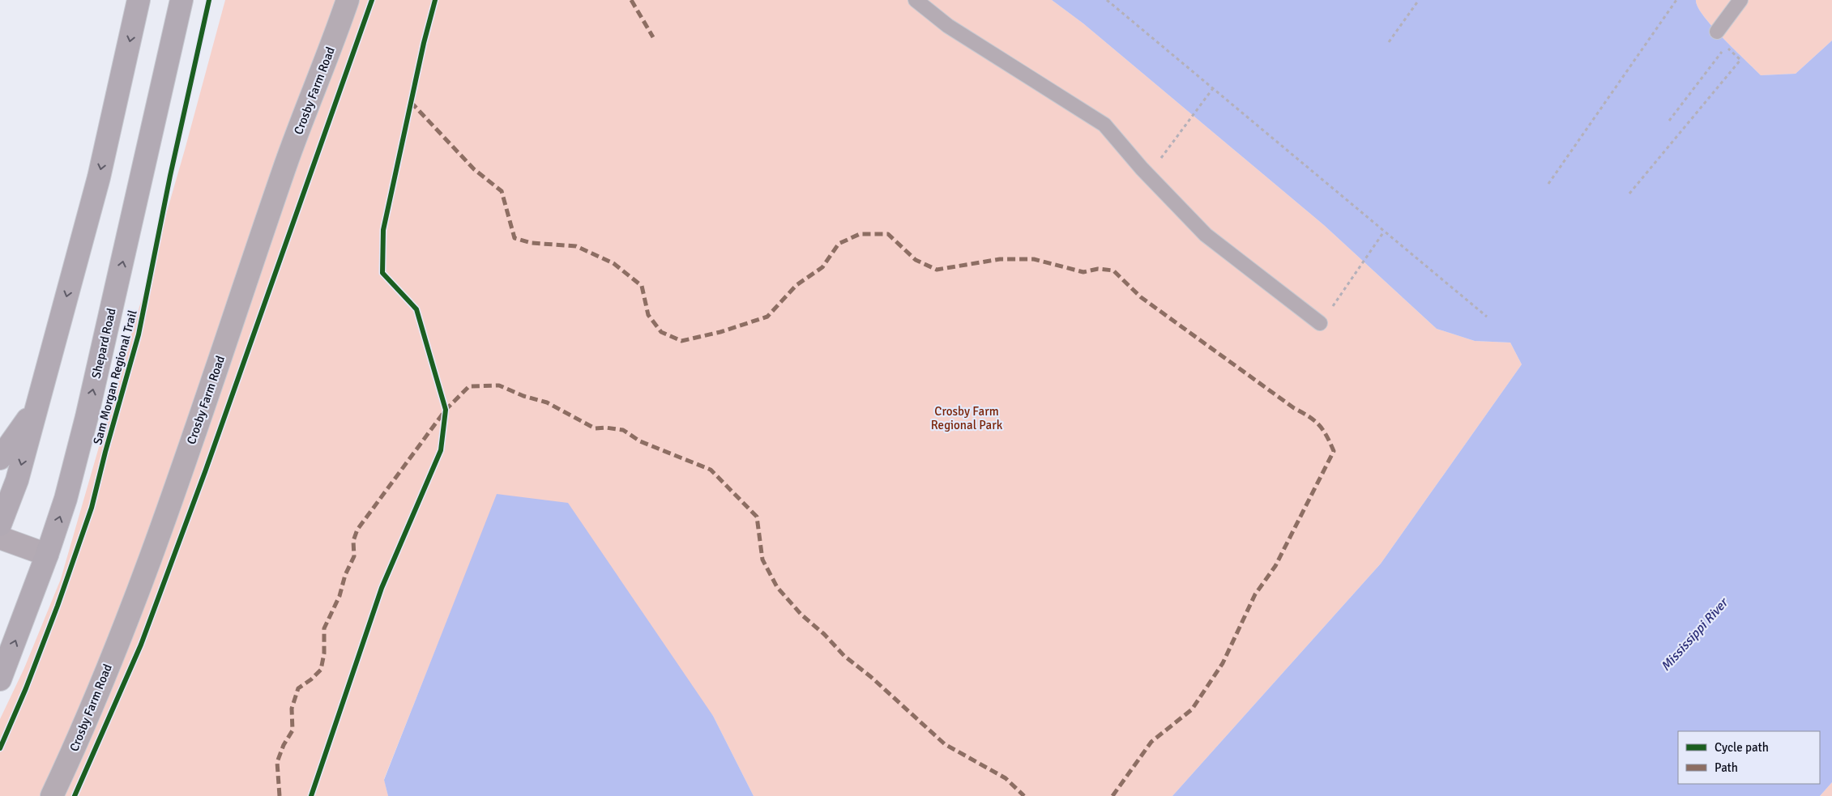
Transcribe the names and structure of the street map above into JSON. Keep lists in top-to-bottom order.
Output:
{
  "streets": {
    "highway": ["Shepard Road"],
    "street": ["Crosby Farm Road"],
    "cycle path": ["Sam Morgan Regional Trail"]
  },
  "water": ["Mississippi River"],
  "parks": ["Crosby Farm Regional Park"],
  "legend": ["Cycle path", "Path"]
}
